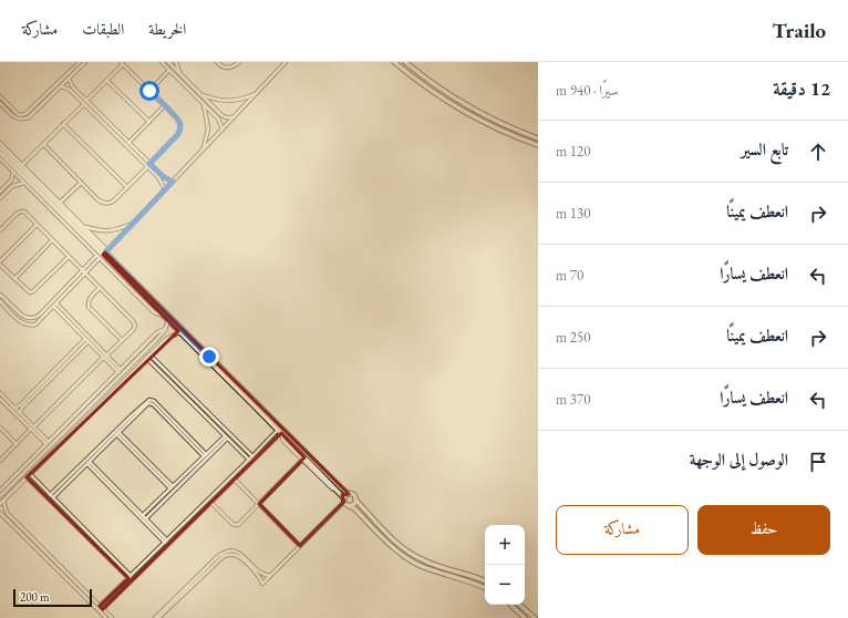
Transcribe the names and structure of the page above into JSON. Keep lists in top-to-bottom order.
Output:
{
  "scale_bar": "200 m",
  "page": {
    "header": "Trailo",
    "nav": ["الخريطة", "الطبقات", "مشاركة"],
    "heading": ["12 دقيقة", "سيرًا · 940 m"],
    "list": [
      ["تابع السير", "120 m"],
      ["انعطف يمينًا", "130 m"],
      ["انعطف يسارًا", "70 m"],
      ["انعطف يمينًا", "250 m"],
      ["انعطف يسارًا", "370 m"],
      "الوصول إلى الوجهة"
    ],
    "buttons": ["حفظ", "مشاركة"],
    "map_buttons": ["+", "−"],
    "scale": "200 m"
  }
}
